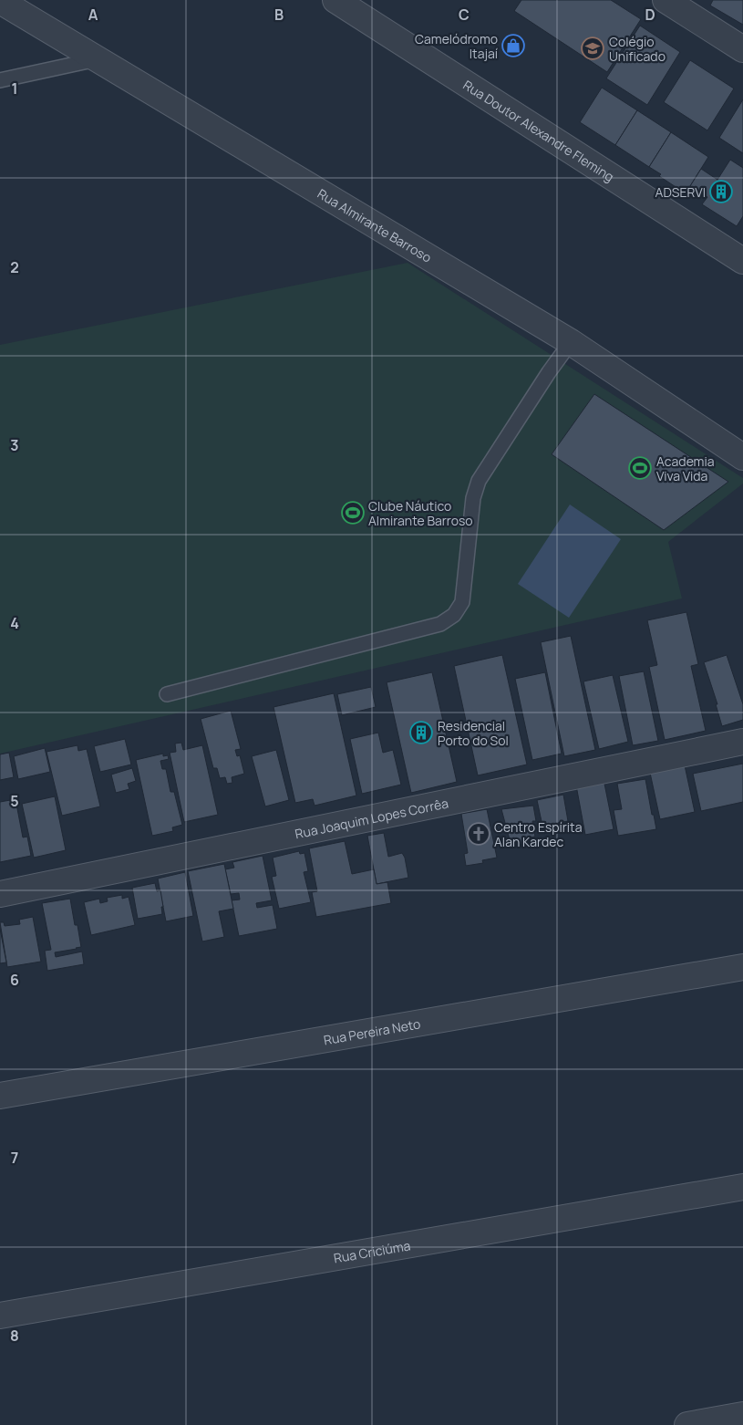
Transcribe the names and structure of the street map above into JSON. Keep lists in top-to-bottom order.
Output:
{
  "streets": {
    "street": [
      "Rua Doutor Alexandre Fleming",
      "Rua Almirante Barroso",
      "Rua Joaquim Lopes Corrêa",
      "Rua Pereira Neto",
      "Rua Criciúma"
    ]
  },
  "places": {
    "shop": ["Camelódromo Itajaí"],
    "school or university": ["Colégio Unificado"],
    "building": ["ADSERVI", "Residencial Porto do Sol"],
    "sports": ["Academia Viva Vida", "Clube Náutico Almirante Barroso"],
    "church": ["Centro Espírita Alan Kardec"]
  },
  "grid": {
    "columns": [
      "A",
      "B",
      "C",
      "D"
    ],
    "rows": [
      "1",
      "2",
      "3",
      "4",
      "5",
      "6",
      "7",
      "8"
    ]
  }
}
